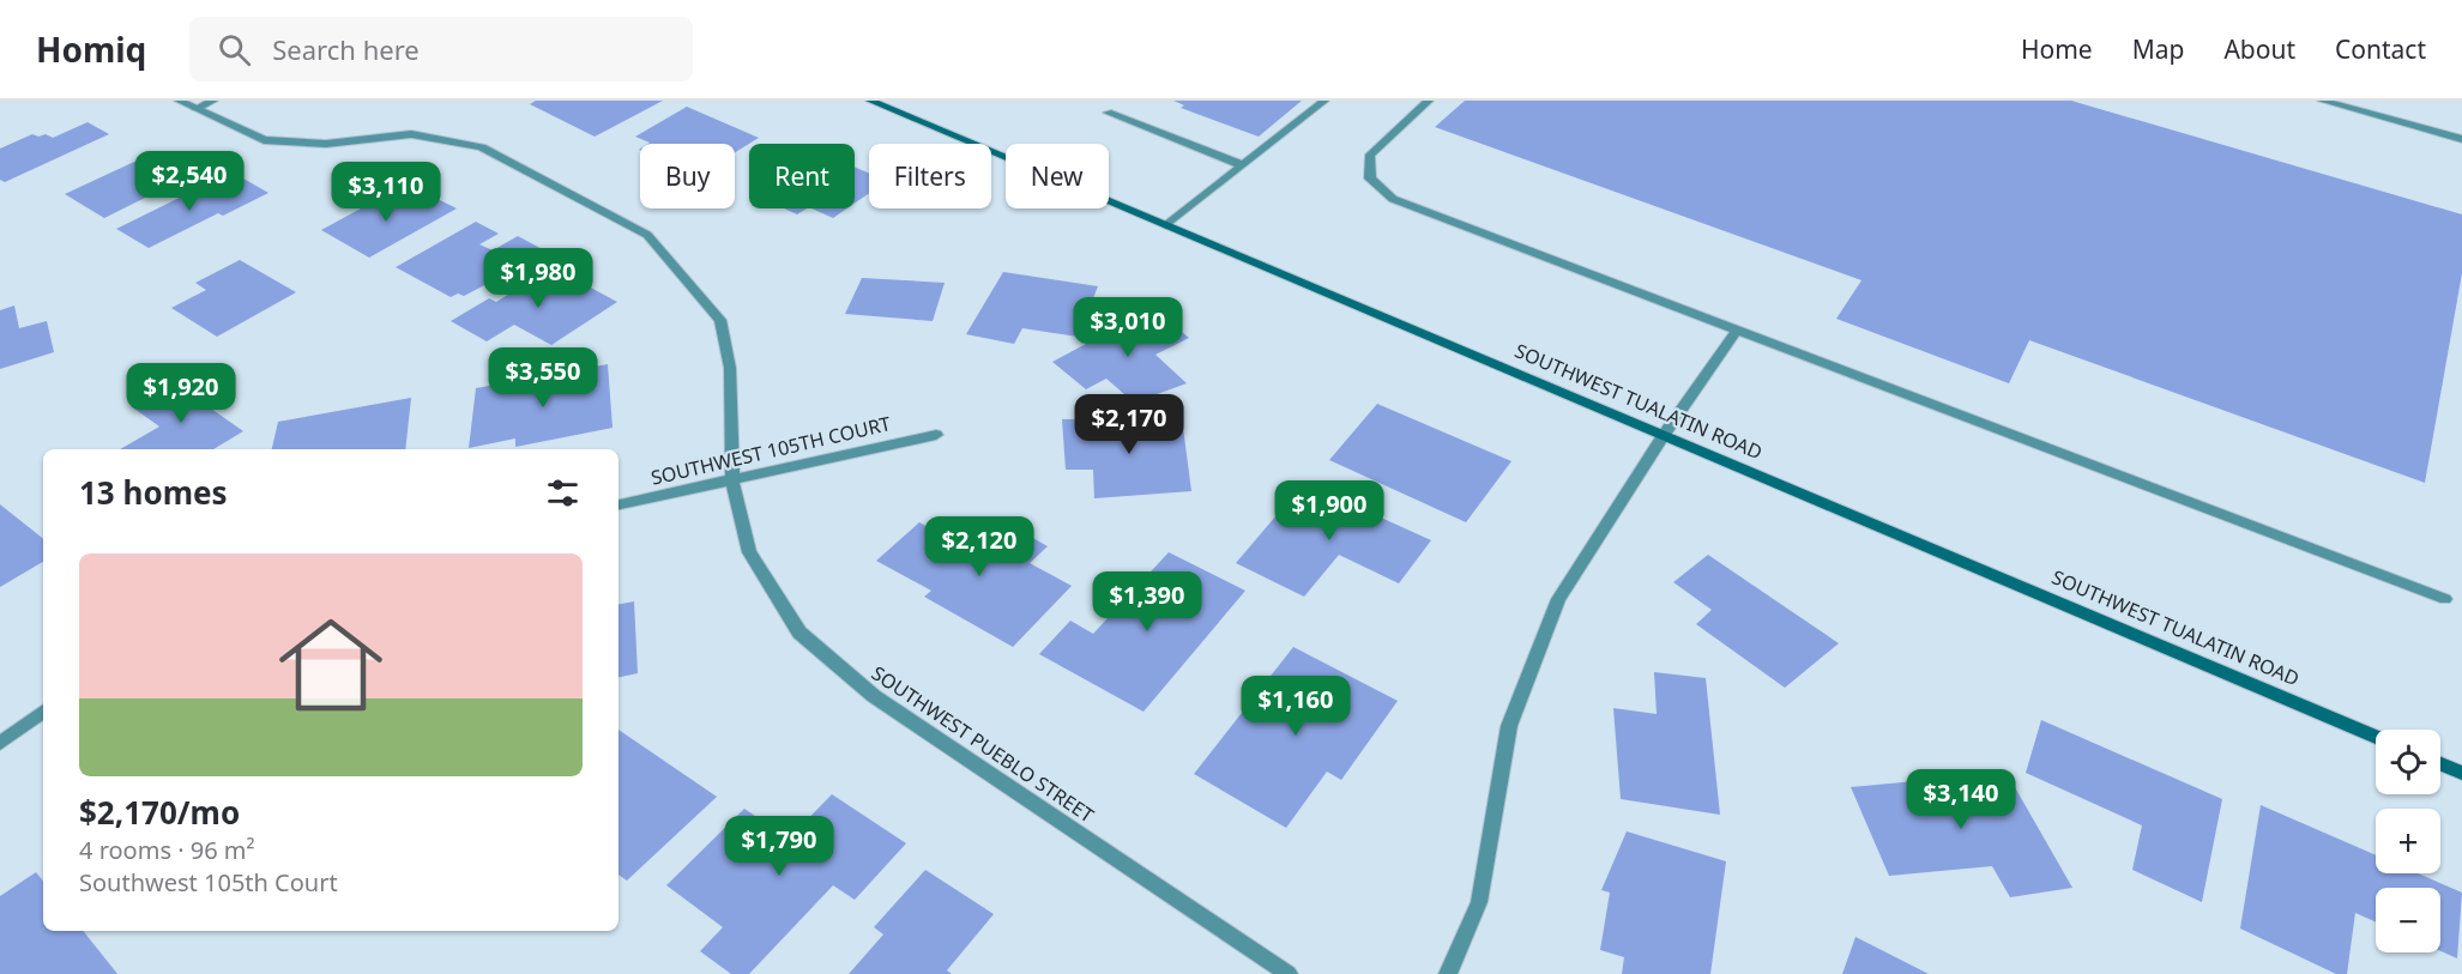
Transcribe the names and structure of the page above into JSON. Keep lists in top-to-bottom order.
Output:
{
  "streets": {
    "main road": ["SOUTHWEST TUALATIN ROAD"],
    "street": ["SOUTHWEST 105TH COURT", "SOUTHWEST PUEBLO STREET"]
  },
  "crossings": [
    ["SOUTHWEST 105TH COURT", "SOUTHWEST PUEBLO STREET"]
  ],
  "page": {
    "header": "Homiq",
    "search": "Search here",
    "nav": [
      "Home",
      "Map",
      "About",
      "Contact"
    ],
    "chip": [
      "Buy",
      "Rent",
      "Filters",
      "New"
    ],
    "price": [
      "$2,540",
      "$3,110",
      "$1,980",
      "$3,010",
      "$3,550",
      "$1,920",
      "$2,170",
      "$1,900",
      "$2,120",
      "$1,390",
      "$1,160",
      "$3,140",
      "$1,790"
    ],
    "heading": "13 homes",
    "list": [
      {
        "name": "$2,170/mo",
        "note": "4 rooms · 96 m² · Southwest 105th Court"
      }
    ],
    "map_buttons": ["+", "−"]
  }
}
